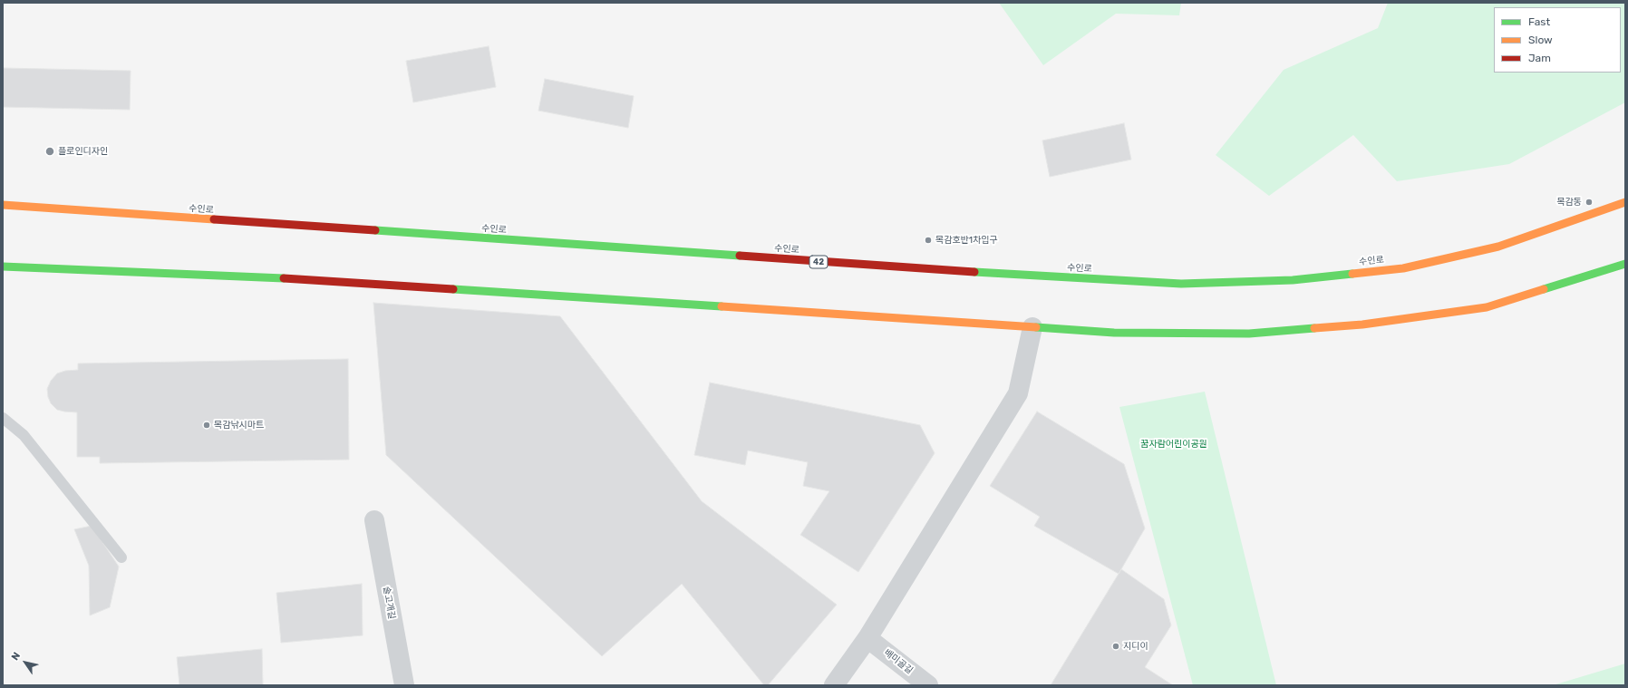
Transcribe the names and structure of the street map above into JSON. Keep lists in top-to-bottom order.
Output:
{
  "streets": {
    "main road": ["수인로", "42"],
    "street": ["솔고개길", "배미골길"]
  },
  "parks": ["꿈자람어린이공원"],
  "places": [
    "플로인디자인",
    "목감동",
    "목감호반1차입구",
    "목감낚시마트",
    "지디이"
  ],
  "legend": ["Fast", "Slow", "Jam"],
  "north": "top left"
}
